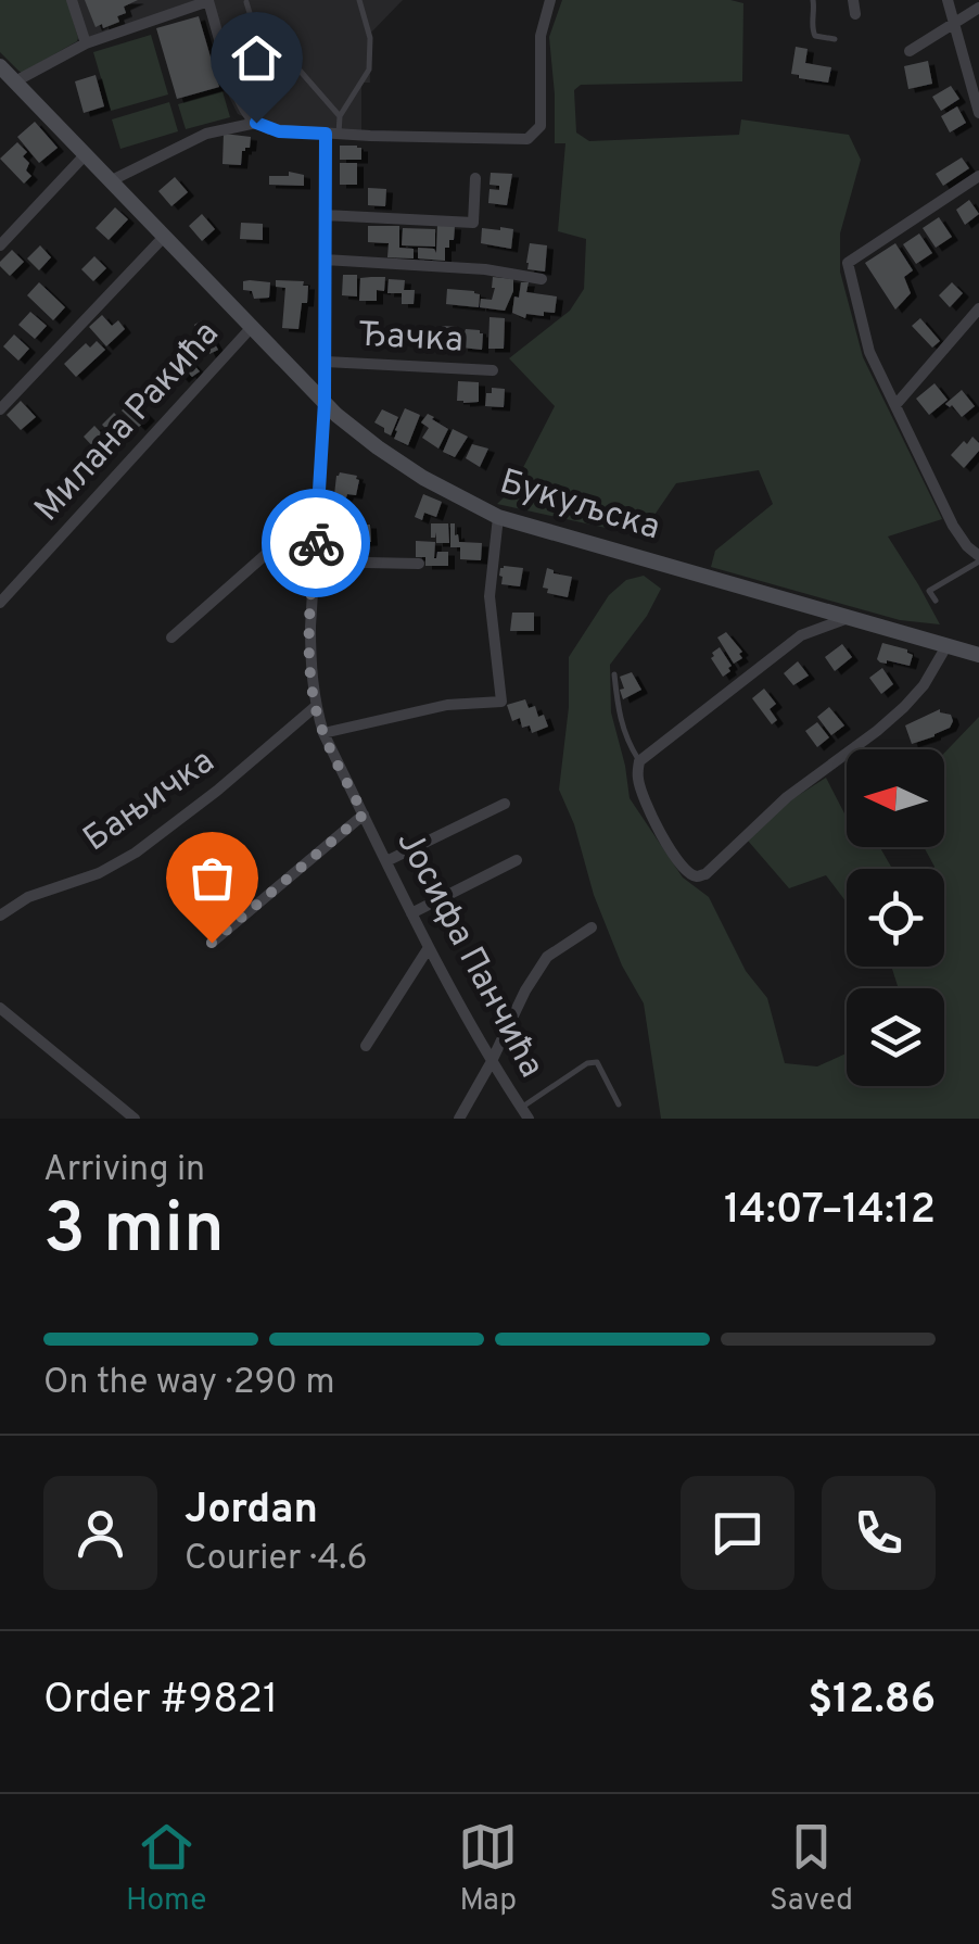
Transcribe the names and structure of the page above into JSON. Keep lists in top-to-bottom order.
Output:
{
  "streets": {
    "main road": ["Букуљска"],
    "street": [
      "Ђачка",
      "Милана Ракића",
      "Бањичка",
      "Јосифа Панчића"
    ]
  },
  "crossings": [
    ["Ђачка", "Јосифа Панчића"],
    ["Милана Ракића", "Букуљска"],
    ["Букуљска", "Јосифа Панчића"],
    ["Бањичка", "Јосифа Панчића"]
  ],
  "north": "left",
  "page": {
    "heading": ["3 min", "Arriving in", "14:07–14:12"],
    "panel": [
      "Jordan",
      "Courier · 4.6",
      "Order #9821",
      "$12.86"
    ],
    "bar": "On the way · 290 m",
    "tabs": ["Home", "Map", "Saved"]
  }
}
